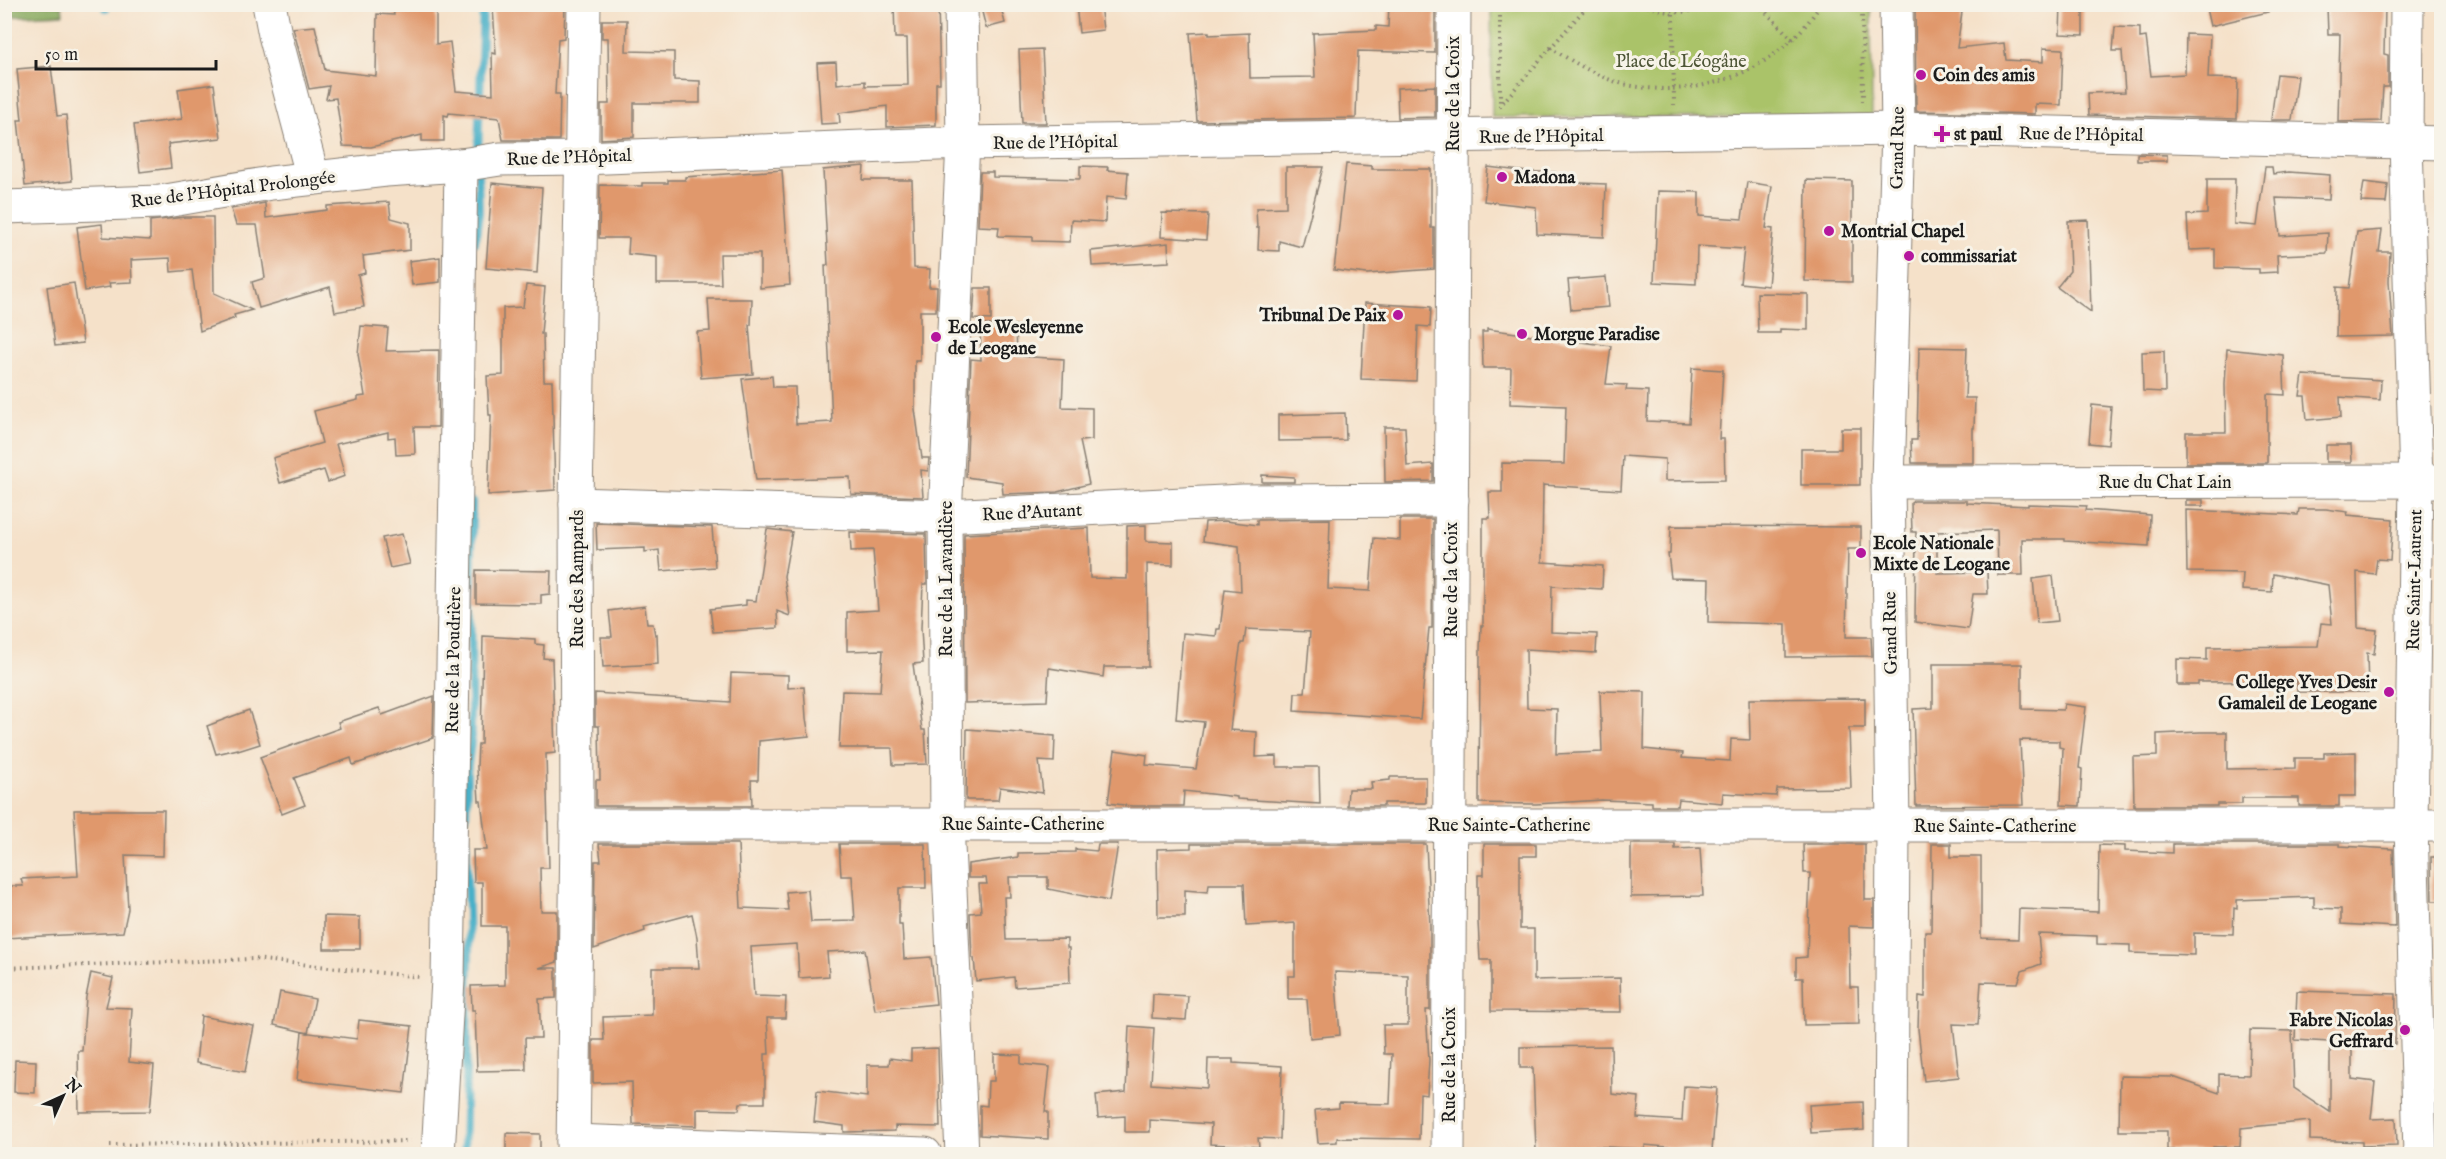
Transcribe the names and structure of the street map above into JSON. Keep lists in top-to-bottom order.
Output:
{
  "streets": {
    "street": [
      "Rue de la Croix",
      "Rue de l'Hôpital",
      "Grand Rue",
      "Rue de l'Hôpital Prolongée",
      "Rue du Chat Lain",
      "Rue d'Autant",
      "Rue des Rampards",
      "Rue de la Lavandière",
      "Rue Saint-Laurent",
      "Rue de la Poudrière",
      "Rue Sainte-Catherine"
    ]
  },
  "crossings": [
    ["Rue de la Croix", "Rue de l'Hôpital"],
    ["Rue de la Croix", "Rue d'Autant"],
    ["Rue de la Croix", "Rue Sainte-Catherine"],
    ["Rue de l'Hôpital", "Grand Rue"],
    ["Rue de l'Hôpital", "Rue de l'Hôpital Prolongée"],
    ["Rue de l'Hôpital", "Rue des Rampards"],
    ["Rue de l'Hôpital", "Rue de la Lavandière"],
    ["Rue de l'Hôpital", "Rue Saint-Laurent"],
    ["Rue de l'Hôpital", "Rue de la Poudrière"],
    ["Grand Rue", "Rue du Chat Lain"],
    ["Grand Rue", "Rue Sainte-Catherine"],
    ["Rue de l'Hôpital Prolongée", "Rue de la Poudrière"],
    ["Rue du Chat Lain", "Rue Saint-Laurent"],
    ["Rue d'Autant", "Rue des Rampards"],
    ["Rue d'Autant", "Rue de la Lavandière"],
    ["Rue des Rampards", "Rue Sainte-Catherine"],
    ["Rue de la Lavandière", "Rue Sainte-Catherine"],
    ["Rue Saint-Laurent", "Rue Sainte-Catherine"]
  ],
  "parks": ["Place de Léogâne"],
  "places": {
    "other": [
      "Coin des amis",
      "Madona",
      "Montrial Chapel",
      "commissariat",
      "Tribunal De Paix",
      "Morgue Paradise",
      "Ecole Wesleyenne de Leogane",
      "Ecole Nationale Mixte de Leogane",
      "College Yves Desir Gamaleil de Leogane",
      "Fabre Nicolas Geffrard"
    ],
    "health": ["st paul"]
  },
  "scale_bar": "50 m",
  "north": "top right"
}
